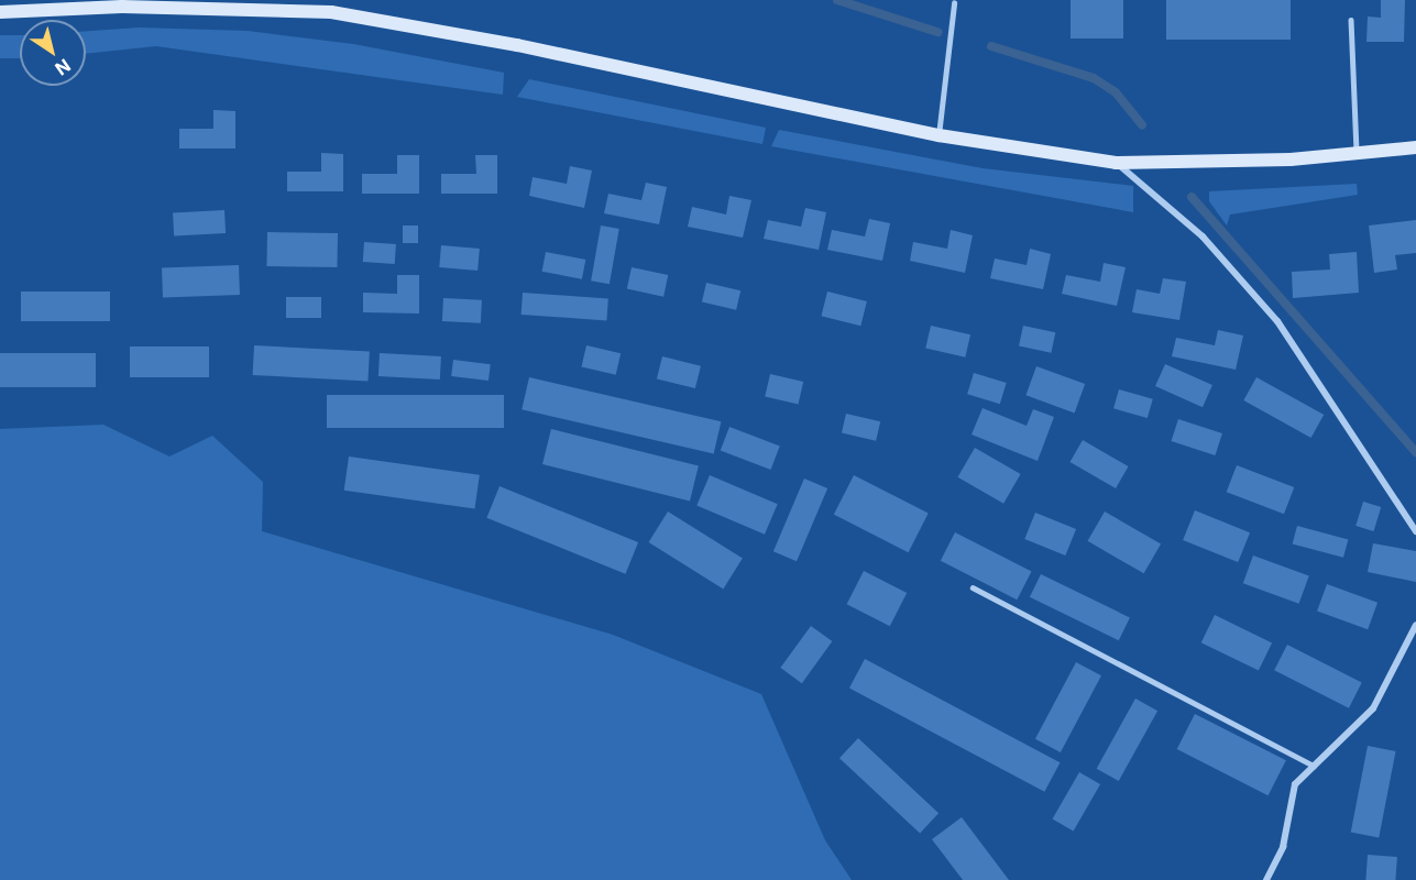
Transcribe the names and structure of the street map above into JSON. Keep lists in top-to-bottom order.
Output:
{
  "north": "bottom right"
}
